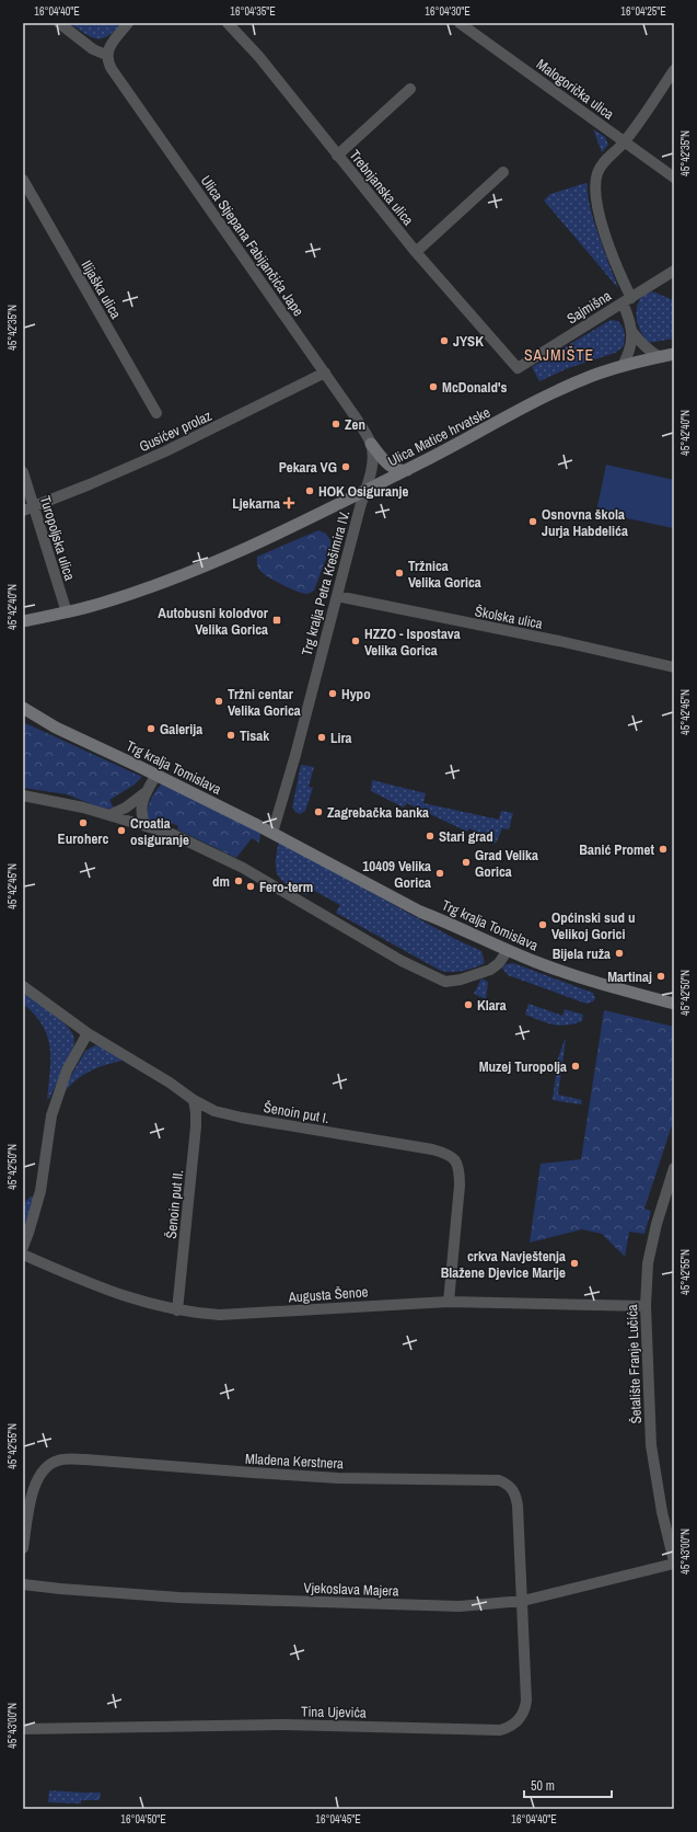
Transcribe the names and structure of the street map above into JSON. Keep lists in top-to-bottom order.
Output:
{
  "streets": {
    "main road": ["Ulica Matice hrvatske", "Trg kralja Petra Krešimira IV.", "Trg kralja Tomislava"],
    "street": [
      "Malogorička ulica",
      "Trebnjanska ulica",
      "Ulica Stjepana Fabijančića Jape",
      "Ilijaška ulica",
      "Sajmišna",
      "Gusićev prolaz",
      "Turopoljska ulica",
      "Školska ulica",
      "Šenoin put I.",
      "Šenoin put II.",
      "Augusta Šenoe",
      "Šetalište Franje Lučića",
      "Mladena Kerstnera",
      "Vjekoslava Majera",
      "Tina Ujevića"
    ]
  },
  "crossings": [
    ["Trebnjanska ulica", "Sajmišna"],
    ["Ulica Stjepana Fabijančića Jape", "Gusićev prolaz"],
    ["Ulica Stjepana Fabijančića Jape", "Ulica Matice hrvatske"],
    ["Ulica Stjepana Fabijančića Jape", "Trg kralja Petra Krešimira IV."],
    ["Gusićev prolaz", "Turopoljska ulica"],
    ["Ulica Matice hrvatske", "Trg kralja Petra Krešimira IV."],
    ["Turopoljska ulica", "Trg kralja Petra Krešimira IV."],
    ["Trg kralja Petra Krešimira IV.", "Školska ulica"],
    ["Trg kralja Petra Krešimira IV.", "Trg kralja Tomislava"],
    ["Šenoin put I.", "Šenoin put II."],
    ["Šenoin put I.", "Augusta Šenoe"],
    ["Šenoin put II.", "Augusta Šenoe"],
    ["Augusta Šenoe", "Šetalište Franje Lučića"],
    ["Šetalište Franje Lučića", "Vjekoslava Majera"],
    ["Mladena Kerstnera", "Vjekoslava Majera"],
    ["Mladena Kerstnera", "Tina Ujevića"],
    ["Vjekoslava Majera", "Tina Ujevića"]
  ],
  "districts": ["SAJMIŠTE"],
  "places": {
    "other": [
      "JYSK",
      "McDonald's",
      "Zen",
      "Pekara VG",
      "HOK Osiguranje",
      "Osnovna škola Jurja Habdelića",
      "Tržnica Velika Gorica",
      "HZZO - Ispostava Velika Gorica",
      "Hypo",
      "Tržni centar Velika Gorica",
      "Galerija",
      "Tisak",
      "Lira",
      "Zagrebačka banka",
      "Euroherc",
      "Croatia osiguranje",
      "Stari grad",
      "Banić Promet",
      "Grad Velika Gorica",
      "10409 Velika Gorica",
      "dm",
      "Fero-term",
      "Općinski sud u Velikoj Gorici",
      "Bijela ruža",
      "Martinaj",
      "Klara",
      "Muzej Turopolja",
      "crkva Navještenja Blažene Djevice Marije"
    ],
    "health": ["Ljekarna"],
    "transit": ["Autobusni kolodvor Velika Gorica"]
  },
  "scale_bar": "50 m",
  "coordinates": [
    "16°04'40\"E",
    "16°04'35\"E",
    "16°04'30\"E",
    "16°04'25\"E",
    "45°42'35\"N",
    "45°42'40\"N",
    "45°42'45\"N",
    "45°42'50\"N",
    "45°42'55\"N",
    "45°43'00\"N",
    "16°04'50\"E",
    "16°04'45\"E"
  ]
}
